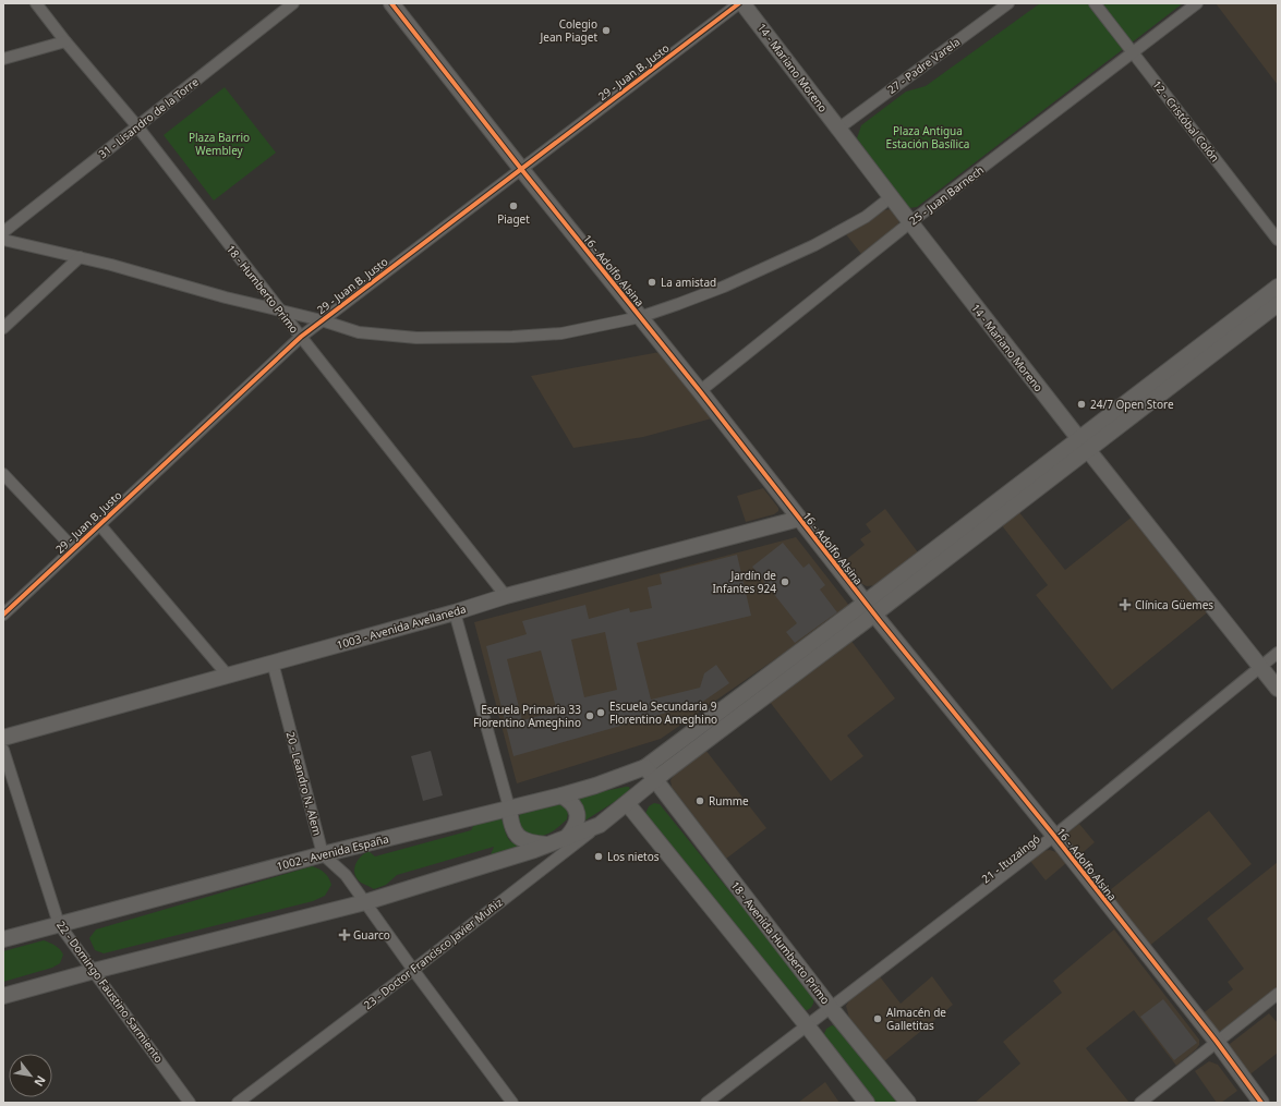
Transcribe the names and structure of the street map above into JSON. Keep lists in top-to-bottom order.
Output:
{
  "streets": {
    "street": [
      "27 - Padre Varela",
      "14 - Mariano Moreno",
      "29 - Juan B. Justo",
      "31 - Lisandro de la Torre",
      "12 - Cristóbal Colón",
      "25 - Juan Barnech",
      "16 - Adolfo Alsina",
      "18 - Humberto Primo",
      "1003 - Avenida Avellaneda",
      "20 - Leandro N. Alem",
      "1002 - Avenida España",
      "21 - Ituzaingó",
      "18 - Avenida Humberto Primo",
      "23 - Doctor Francisco Javier Muñiz",
      "22 - Domingo Faustino Sarmiento"
    ]
  },
  "crossings": [
    ["27 - Padre Varela", "14 - Mariano Moreno"],
    ["14 - Mariano Moreno", "25 - Juan Barnech"],
    ["14 - Mariano Moreno", "21 - Ituzaingó"],
    ["29 - Juan B. Justo", "16 - Adolfo Alsina"],
    ["29 - Juan B. Justo", "18 - Humberto Primo"],
    ["31 - Lisandro de la Torre", "18 - Humberto Primo"],
    ["12 - Cristóbal Colón", "25 - Juan Barnech"],
    ["25 - Juan Barnech", "16 - Adolfo Alsina"],
    ["16 - Adolfo Alsina", "1003 - Avenida Avellaneda"],
    ["16 - Adolfo Alsina", "1002 - Avenida España"],
    ["16 - Adolfo Alsina", "21 - Ituzaingó"],
    ["16 - Adolfo Alsina", "23 - Doctor Francisco Javier Muñiz"],
    ["18 - Humberto Primo", "1003 - Avenida Avellaneda"],
    ["1003 - Avenida Avellaneda", "20 - Leandro N. Alem"],
    ["20 - Leandro N. Alem", "1002 - Avenida España"],
    ["1002 - Avenida España", "23 - Doctor Francisco Javier Muñiz"],
    ["1002 - Avenida España", "22 - Domingo Faustino Sarmiento"],
    ["21 - Ituzaingó", "18 - Avenida Humberto Primo"],
    ["18 - Avenida Humberto Primo", "23 - Doctor Francisco Javier Muñiz"]
  ],
  "parks": ["Plaza Antigua Estación Basílica", "Plaza Barrio Wembley"],
  "places": {
    "other": [
      "Colegio Jean Piaget",
      "Piaget",
      "La amistad",
      "24/7 Open Store",
      "Jardín de Infantes 924",
      "Escuela Secundaria 9 Florentino Ameghino",
      "Escuela Primaria 33 Florentino Ameghino",
      "Rumme",
      "Los nietos",
      "Almacén de Galletitas"
    ],
    "health": ["Clínica Güemes", "Guarco"]
  },
  "north": "bottom right"
}
